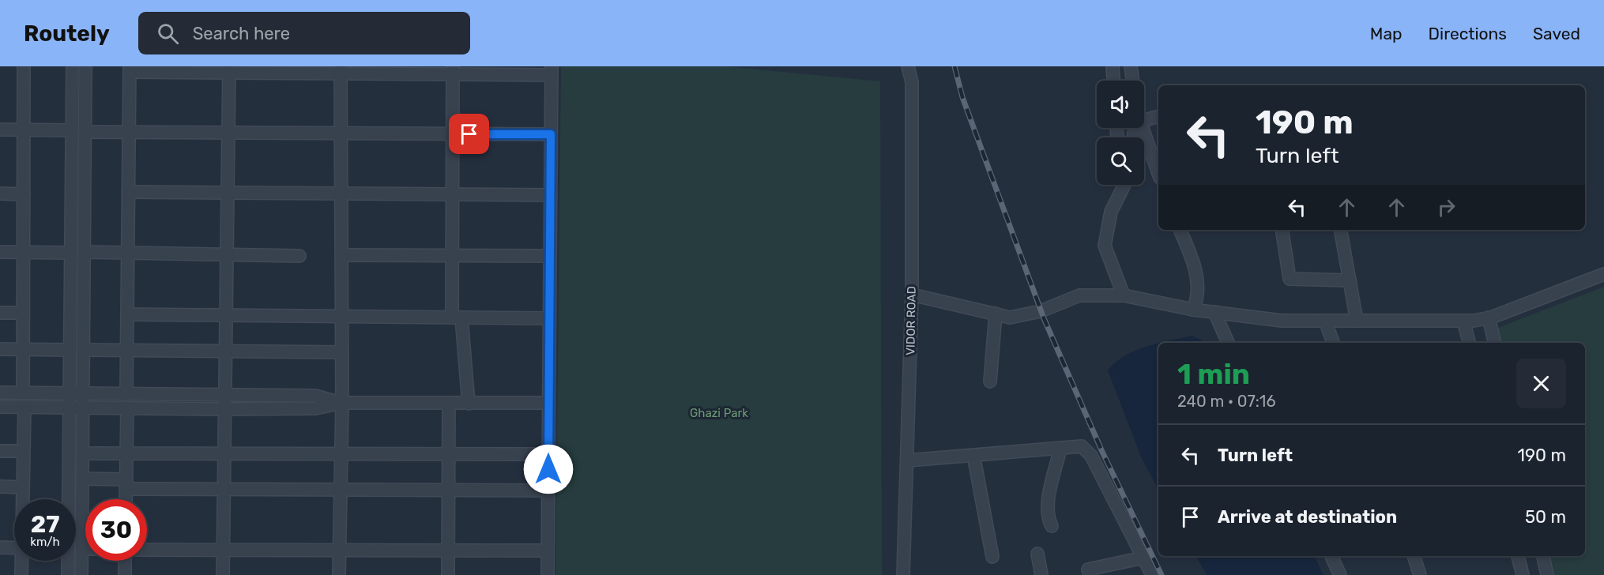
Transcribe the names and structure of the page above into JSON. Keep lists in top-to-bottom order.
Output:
{
  "streets": {
    "street": ["VIDOR ROAD"]
  },
  "parks": ["Ghazi Park"],
  "page": {
    "header": "Routely",
    "search": "Search here",
    "nav": ["Map", "Directions", "Saved"],
    "turn": ["190 m", "Turn left"],
    "heading": ["1 min", "240 m · 07:16"],
    "list": [
      {
        "name": "Turn left",
        "value": "190 m"
      },
      {
        "name": "Arrive at destination",
        "value": "50 m"
      }
    ],
    "speed": "27 km/h",
    "limit": "30"
  }
}
